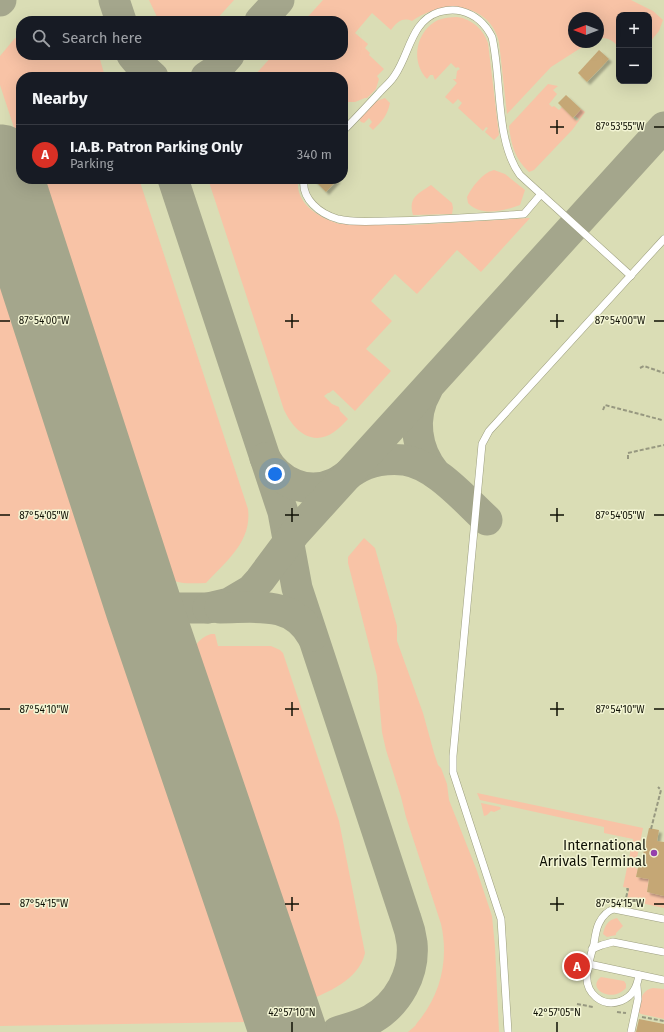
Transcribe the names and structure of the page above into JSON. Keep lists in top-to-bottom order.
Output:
{
  "places": ["International Arrivals Terminal"],
  "north": "left",
  "page": {
    "map_buttons": ["+", "−"],
    "search": "Search here",
    "heading": "Nearby",
    "list": [
      {
        "mark": "A",
        "name": "I.A.B. Patron Parking Only",
        "note": "Parking",
        "value": "340 m"
      }
    ],
    "pins": "A"
  },
  "coordinates": [
    "87°53'55\"W",
    "87°54'00\"W",
    "87°54'05\"W",
    "87°54'10\"W",
    "87°54'15\"W",
    "42°57'10\"N",
    "42°57'05\"N"
  ]
}
